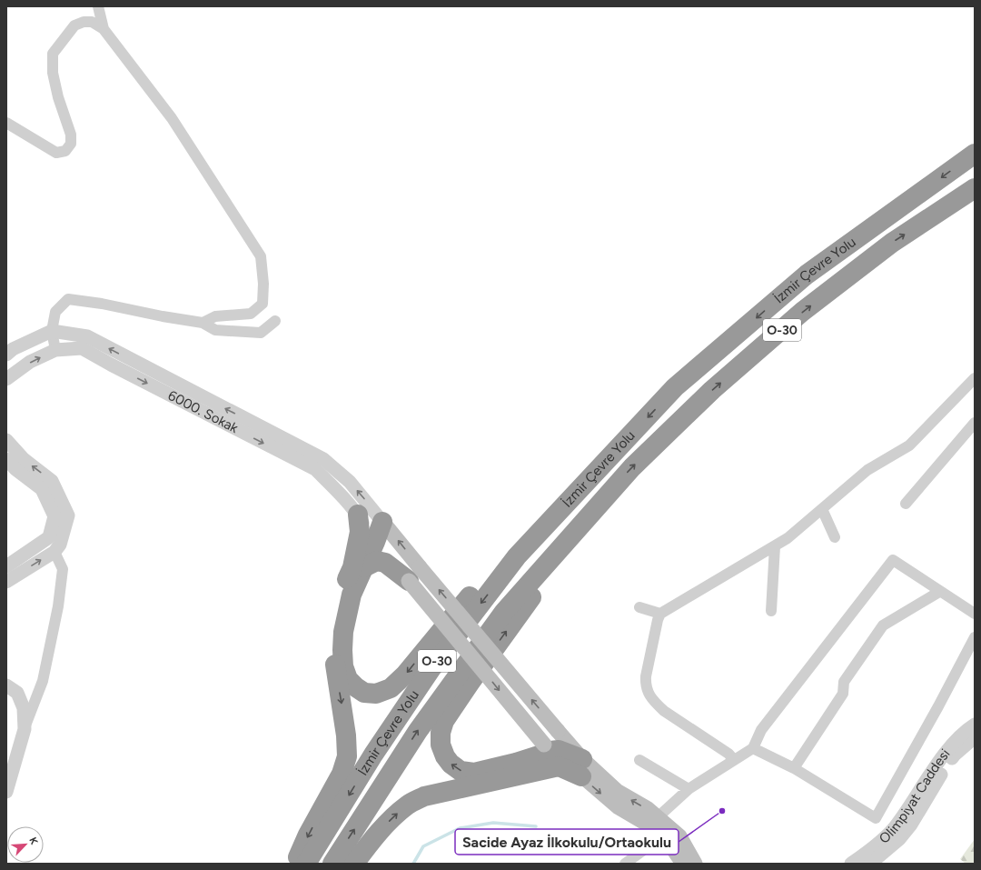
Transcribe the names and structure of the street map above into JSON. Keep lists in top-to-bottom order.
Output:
{
  "streets": {
    "highway": ["İzmir Çevre Yolu", "O-30"],
    "street": ["6000. Sokak", "Olimpiyat Caddesi"]
  },
  "places": ["Sacide Ayaz İlkokulu/Ortaokulu"],
  "north": "top right"
}
